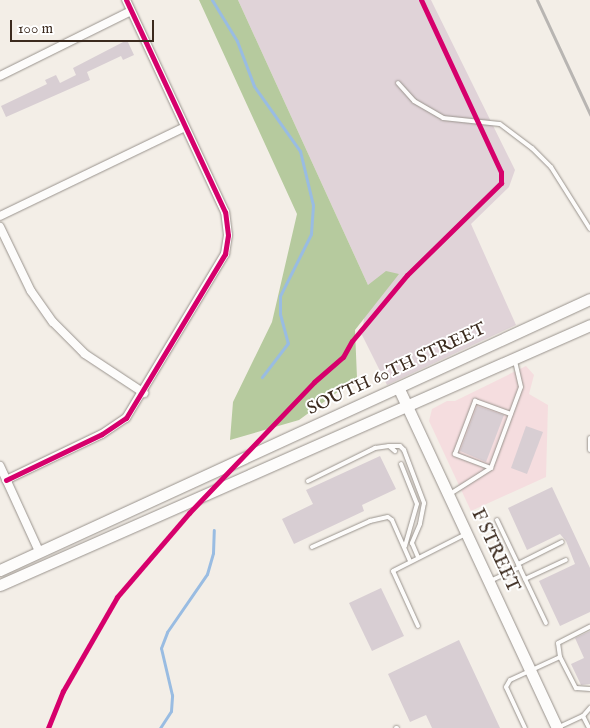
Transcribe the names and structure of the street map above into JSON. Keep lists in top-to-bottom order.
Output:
{
  "streets": {
    "main road": ["SOUTH 60TH STREET", "F STREET"]
  },
  "crossings": [
    ["SOUTH 60TH STREET", "F STREET"]
  ],
  "scale_bar": "100 m"
}
